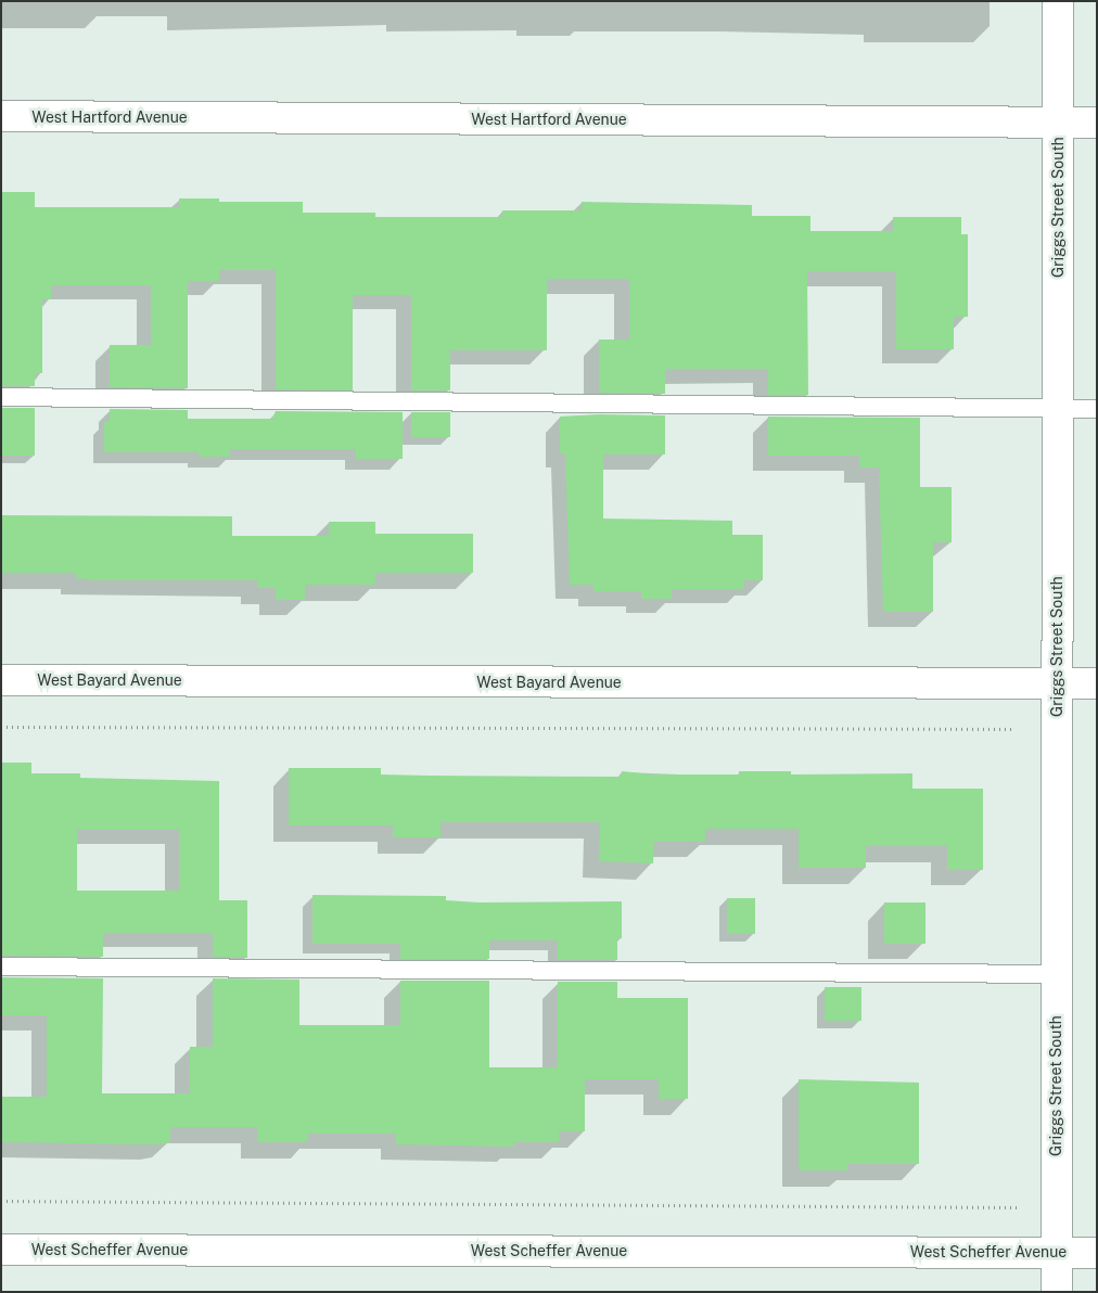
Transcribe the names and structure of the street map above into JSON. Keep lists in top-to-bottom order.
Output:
{
  "streets": {
    "street": [
      "West Hartford Avenue",
      "Griggs Street South",
      "West Bayard Avenue",
      "West Scheffer Avenue"
    ]
  },
  "crossings": [
    ["West Hartford Avenue", "Griggs Street South"],
    ["Griggs Street South", "West Bayard Avenue"],
    ["Griggs Street South", "West Scheffer Avenue"]
  ]
}
